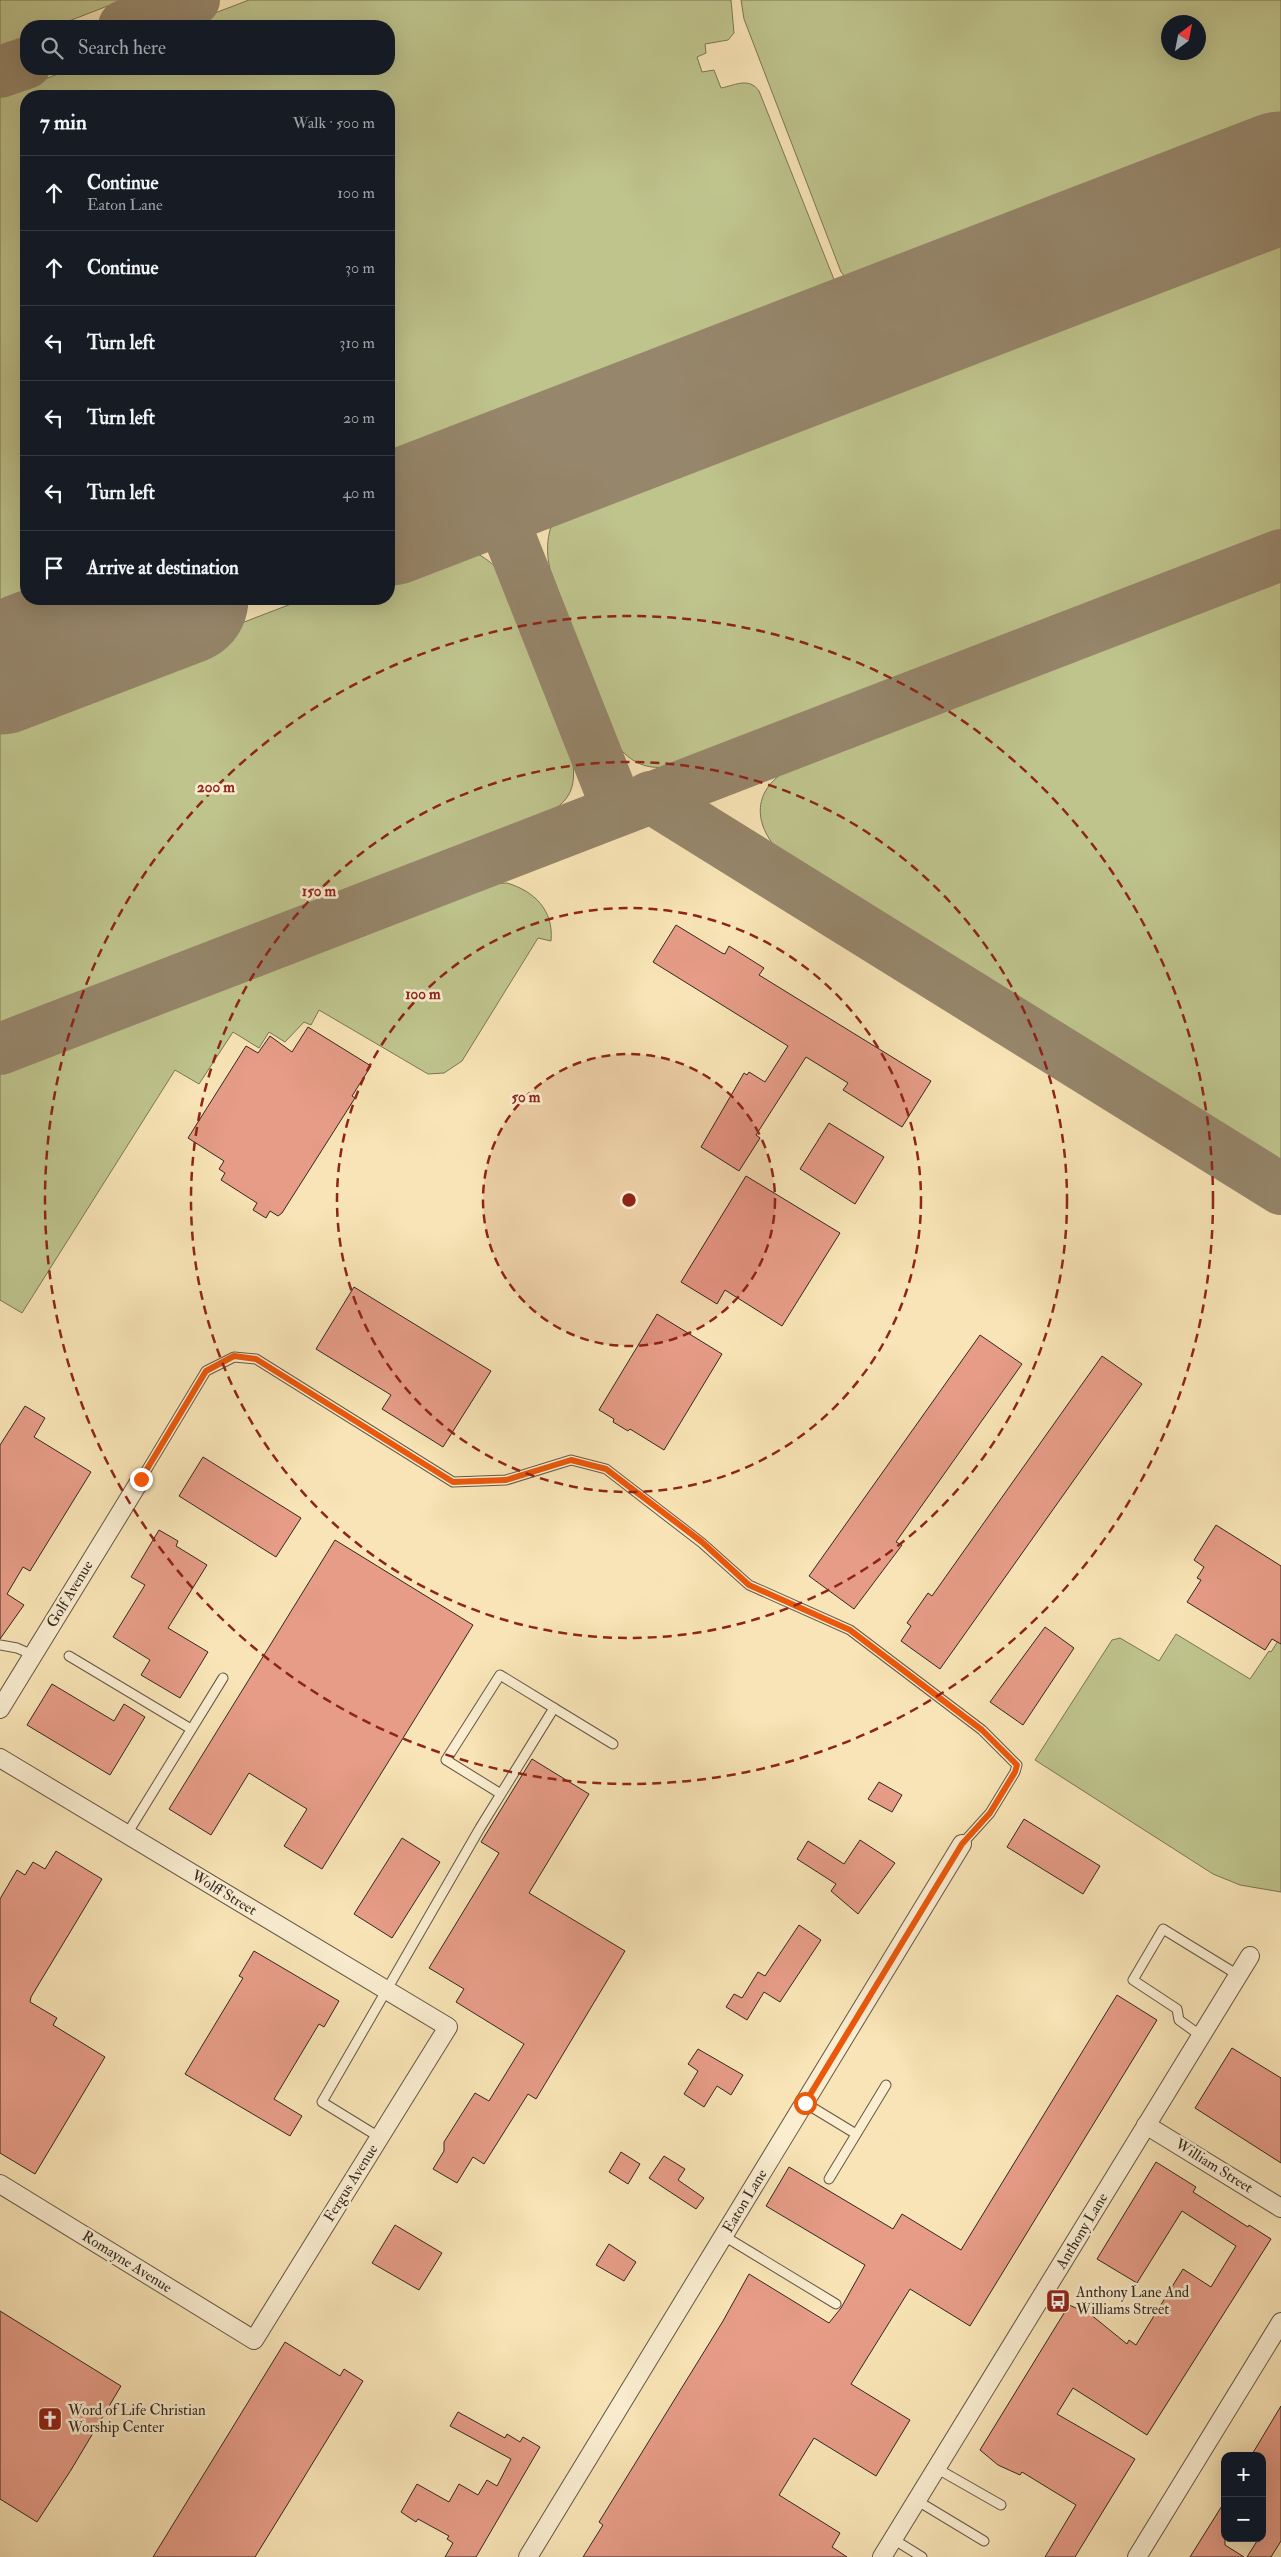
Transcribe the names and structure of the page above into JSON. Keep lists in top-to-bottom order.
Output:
{
  "streets": {
    "street": [
      "Golf Avenue",
      "Wolff Street",
      "William Street",
      "Fergus Avenue",
      "Eaton Lane",
      "Anthony Lane",
      "Romayne Avenue"
    ]
  },
  "crossings": [
    ["Wolff Street", "Fergus Avenue"],
    ["William Street", "Anthony Lane"],
    ["Fergus Avenue", "Romayne Avenue"]
  ],
  "places": {
    "bus stop": ["Anthony Lane And Williams Street"],
    "church": ["Word of Life Christian Worship Center"]
  },
  "north": "top right",
  "page": {
    "search": "Search here",
    "heading": ["7 min", "Walk · 500 m"],
    "list": [
      ["Continue", "Eaton Lane", "100 m"],
      ["Continue", "30 m"],
      ["Turn left", "310 m"],
      ["Turn left", "20 m"],
      ["Turn left", "40 m"],
      "Arrive at destination"
    ],
    "map_buttons": ["+", "−"]
  },
  "rings": [
    "200 m",
    "150 m",
    "100 m",
    "50 m"
  ]
}
